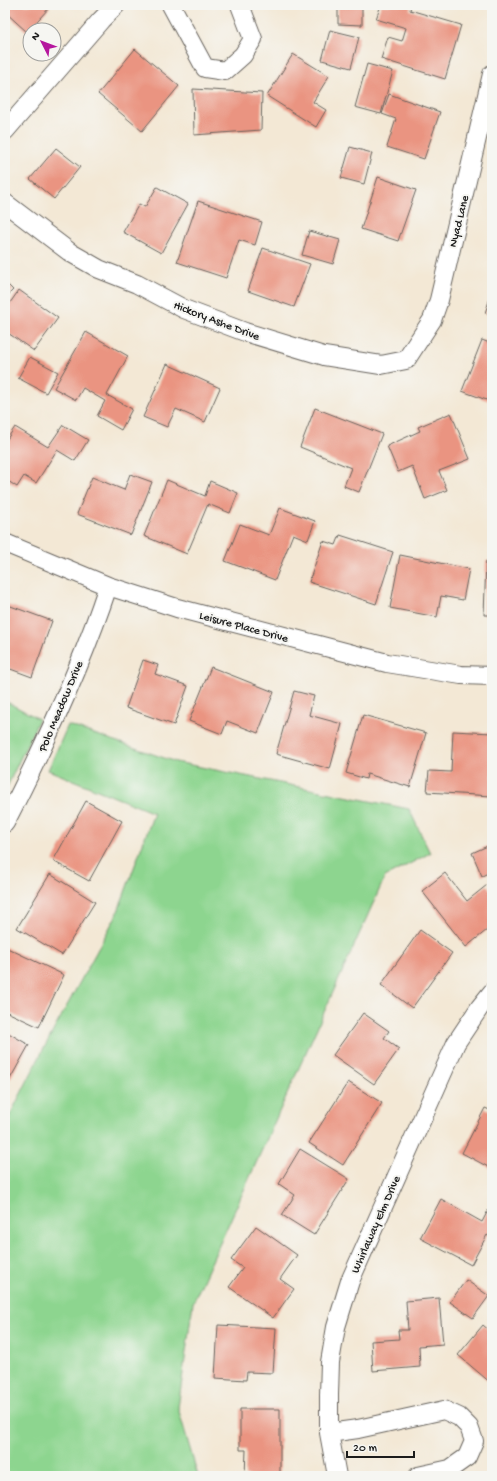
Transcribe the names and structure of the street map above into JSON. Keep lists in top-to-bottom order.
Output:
{
  "streets": {
    "street": [
      "Nyad Lane",
      "Hickory Ashe Drive",
      "Leisure Place Drive",
      "Polo Meadow Drive",
      "Whirlaway Elm Drive"
    ]
  },
  "crossings": [
    ["Nyad Lane", "Hickory Ashe Drive"],
    ["Leisure Place Drive", "Polo Meadow Drive"]
  ],
  "scale_bar": "20 m",
  "north": "top left"
}
